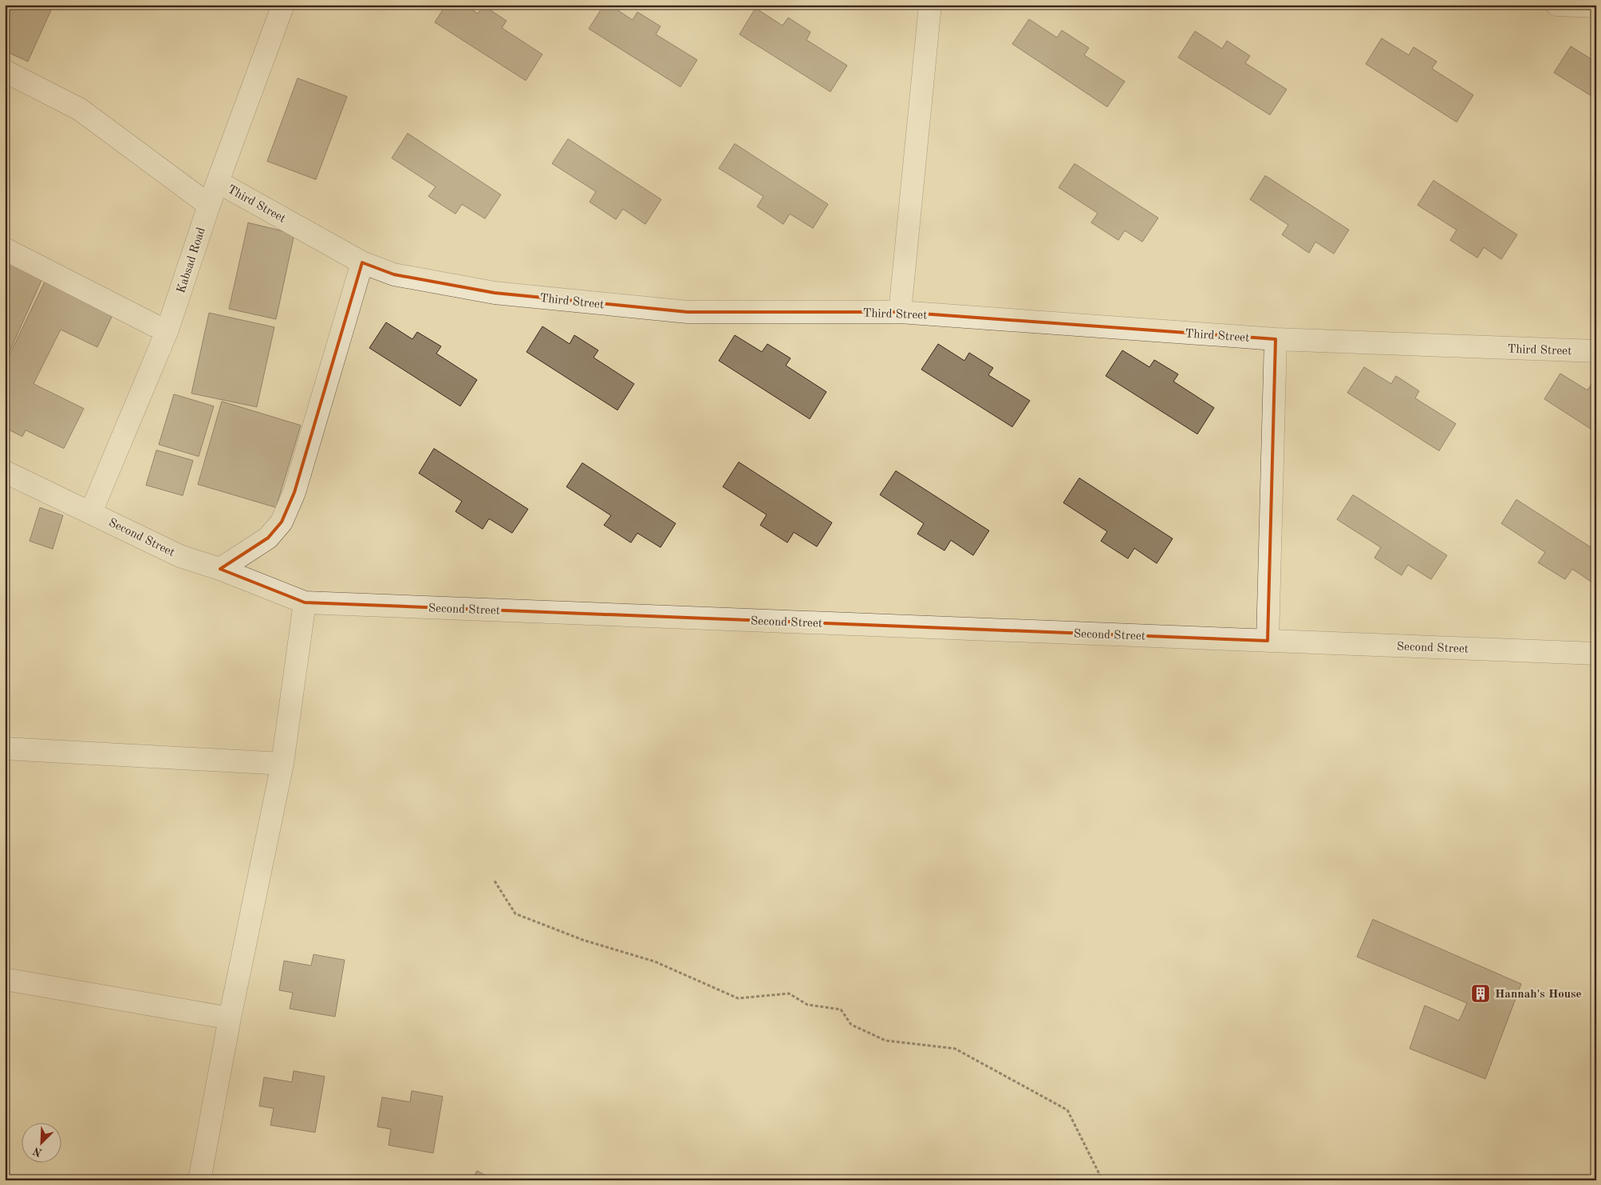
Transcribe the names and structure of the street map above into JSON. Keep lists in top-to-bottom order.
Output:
{
  "streets": {
    "street": ["Third Street", "Kabsad Road", "Second Street"]
  },
  "crossings": [
    ["Third Street", "Kabsad Road"],
    ["Kabsad Road", "Second Street"]
  ],
  "places": {
    "building": ["Hannah's House"]
  },
  "north": "bottom left"
}
